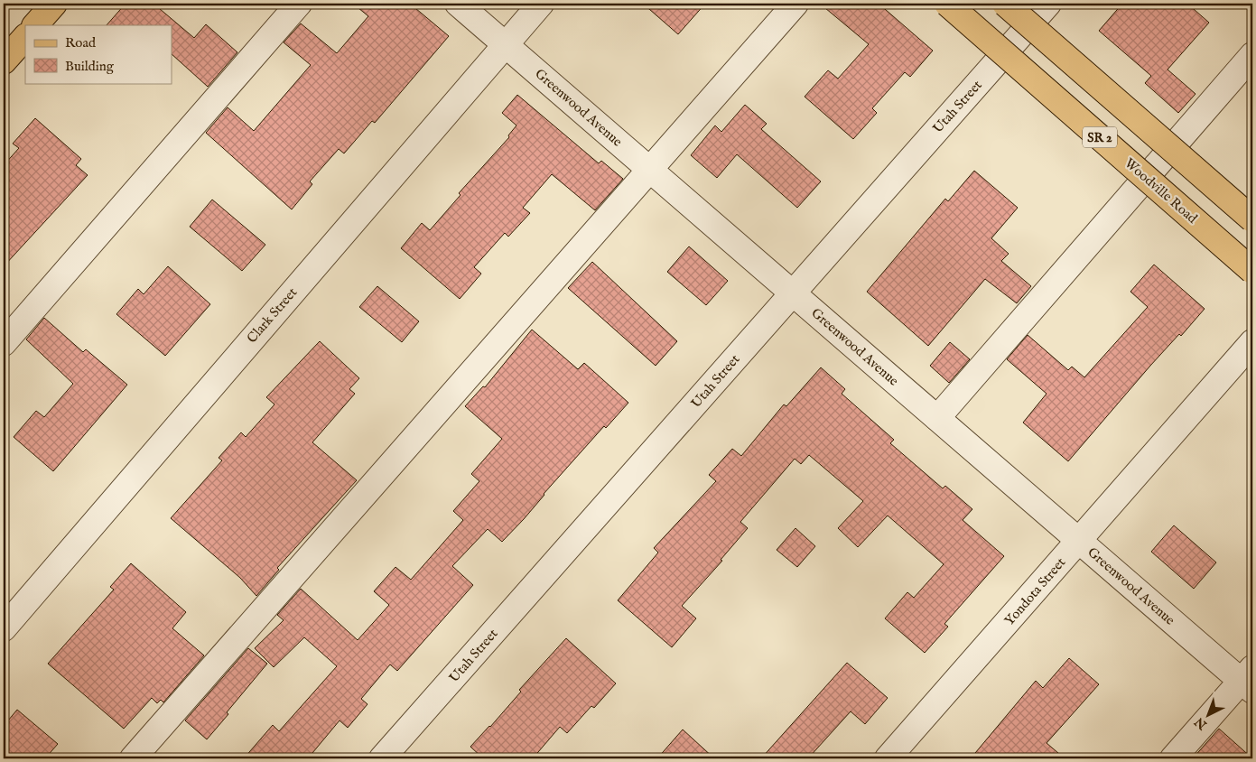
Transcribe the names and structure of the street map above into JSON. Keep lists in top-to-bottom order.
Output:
{
  "streets": {
    "main road": ["SR 2", "Woodville Road"],
    "street": [
      "Utah Street",
      "Greenwood Avenue",
      "Clark Street",
      "Yondota Street"
    ]
  },
  "crossings": [
    ["Utah Street", "Greenwood Avenue"],
    ["Greenwood Avenue", "Clark Street"],
    ["Greenwood Avenue", "Yondota Street"]
  ],
  "legend": ["Road", "Building"],
  "north": "bottom left"
}
